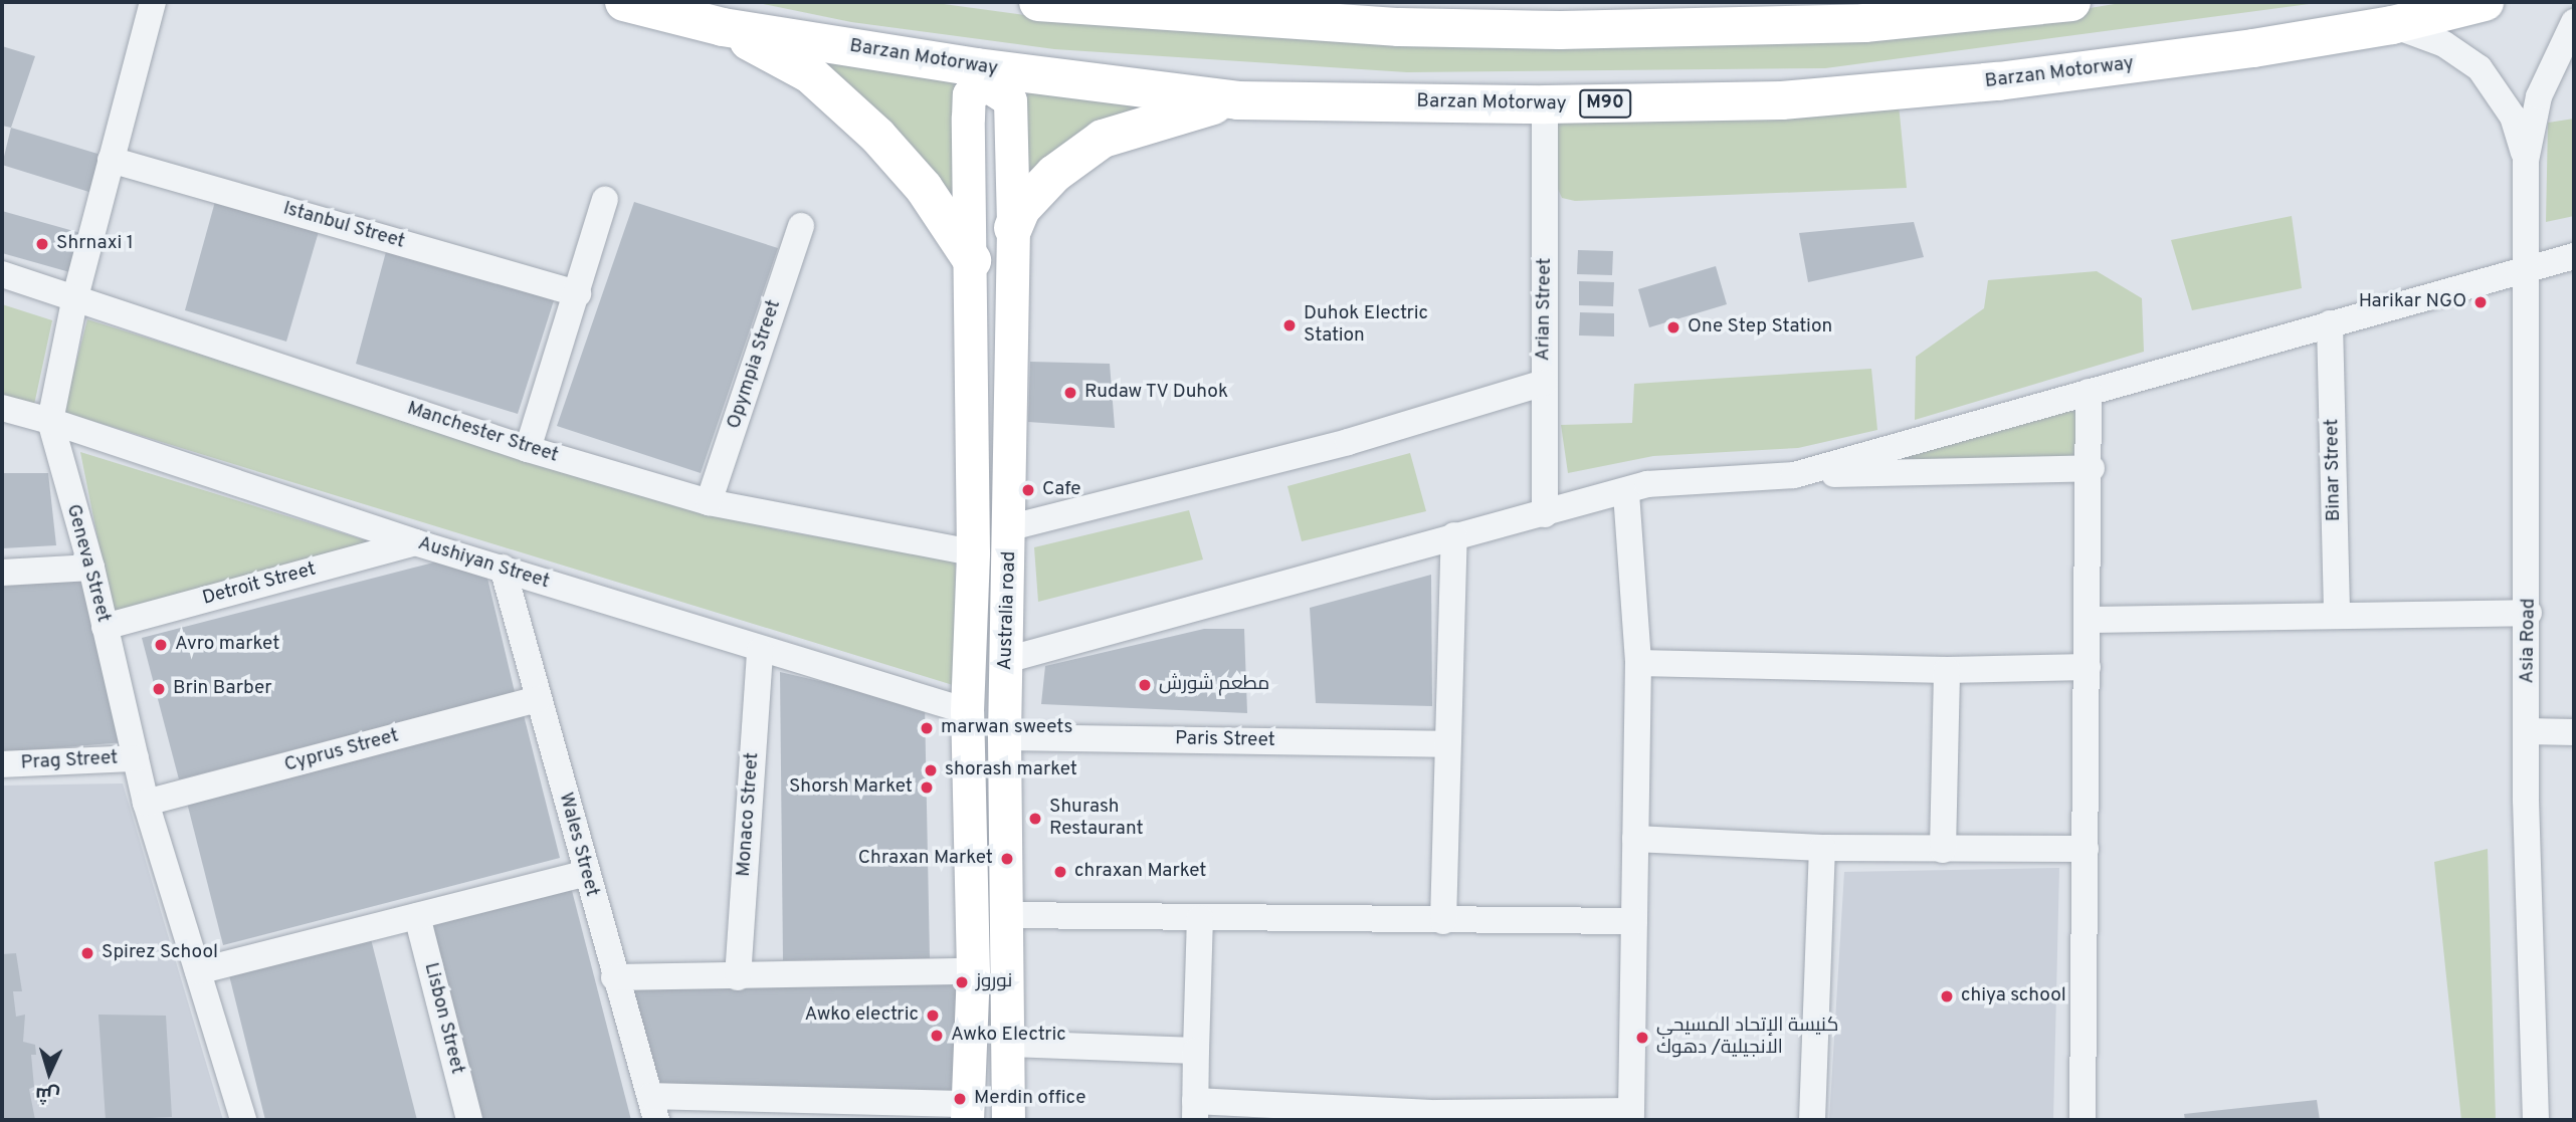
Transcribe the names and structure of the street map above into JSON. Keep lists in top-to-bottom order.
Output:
{
  "streets": {
    "highway": ["Barzan Motorway", "M90"],
    "main road": ["Australia road"],
    "street": [
      "Istanbul Street",
      "Arian Street",
      "Opympia Street",
      "Manchester Street",
      "Binar Street",
      "Geneva Street",
      "Aushiyan Street",
      "Detroit Street",
      "Asia Road",
      "Paris Street",
      "Cyprus Street",
      "Prag Street",
      "Monaco Street",
      "Wales Street",
      "Lisbon Street"
    ]
  },
  "crossings": [
    ["Barzan Motorway", "Arian Street"],
    ["Istanbul Street", "Geneva Street"],
    ["Opympia Street", "Manchester Street"],
    ["Manchester Street", "Geneva Street"],
    ["Manchester Street", "Australia road"],
    ["Geneva Street", "Aushiyan Street"],
    ["Geneva Street", "Detroit Street"],
    ["Geneva Street", "Cyprus Street"],
    ["Geneva Street", "Prag Street"],
    ["Aushiyan Street", "Detroit Street"],
    ["Aushiyan Street", "Australia road"],
    ["Aushiyan Street", "Monaco Street"],
    ["Aushiyan Street", "Wales Street"],
    ["Australia road", "Paris Street"],
    ["Cyprus Street", "Wales Street"]
  ],
  "places": [
    "Shrnaxi 1",
    "Harikar NGO",
    "Duhok Electric Station",
    "One Step Station",
    "Rudaw TV Duhok",
    "Cafe",
    "Avro market",
    "مطعم شورش",
    "Brin Barber",
    "marwan sweets",
    "shorash market",
    "Shorsh Market",
    "Shurash Restaurant",
    "Chraxan Market",
    "chraxan Market",
    "Spirez School",
    "نوروز",
    "chiya school",
    "Awko electric",
    "Awko Electric",
    "كنيسة الإتحاد المسيحي الانجيلية/ دهوك",
    "Merdin office"
  ],
  "north": "bottom"
}
